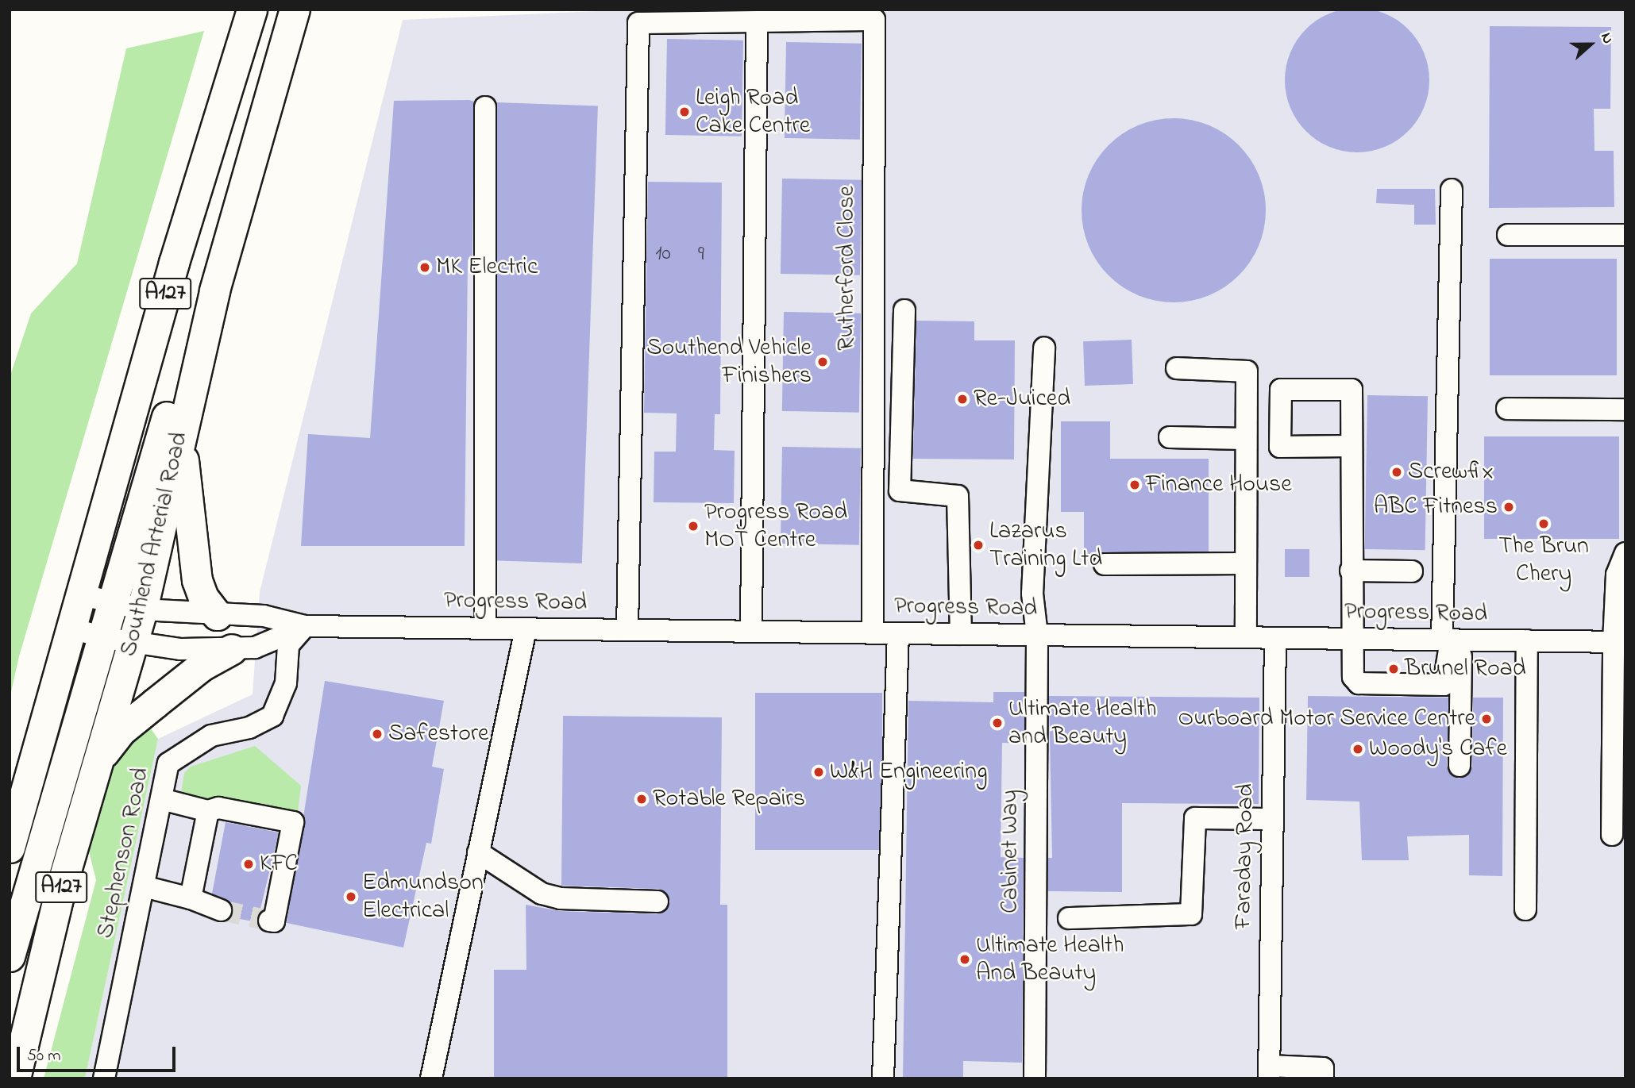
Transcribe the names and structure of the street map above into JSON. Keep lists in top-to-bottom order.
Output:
{
  "streets": {
    "highway": ["A127", "Southend Arterial Road"],
    "street": [
      "Rutherford Close",
      "Progress Road",
      "Cabinet Way",
      "Stephenson Road",
      "Faraday Road"
    ]
  },
  "crossings": [
    ["Rutherford Close", "Progress Road"],
    ["A127", "Progress Road"],
    ["Southend Arterial Road", "Progress Road"],
    ["Progress Road", "Cabinet Way"],
    ["Progress Road", "Stephenson Road"],
    ["Progress Road", "Faraday Road"]
  ],
  "places": [
    "Leigh Road Cake Centre",
    "MK Electric",
    "Southend Vehicle Finishers",
    "Re-Juiced",
    "Screwfix",
    "Finance House",
    "ABC Fitness",
    "The Brun Chery",
    "Progress Road MOT Centre",
    "Lazarus Training Ltd",
    "Brunel Road",
    "Ourboard Motor Service Centre",
    "Ultimate Health and Beauty",
    "Safestore",
    "Woody's Cafe",
    "W&H Engineering",
    "Rotable Repairs",
    "KFC",
    "Edmundson Electrical",
    "Ultimate Health And Beauty"
  ],
  "house_numbers": ["10", "9"],
  "scale_bar": "50 m",
  "north": "right"
}
